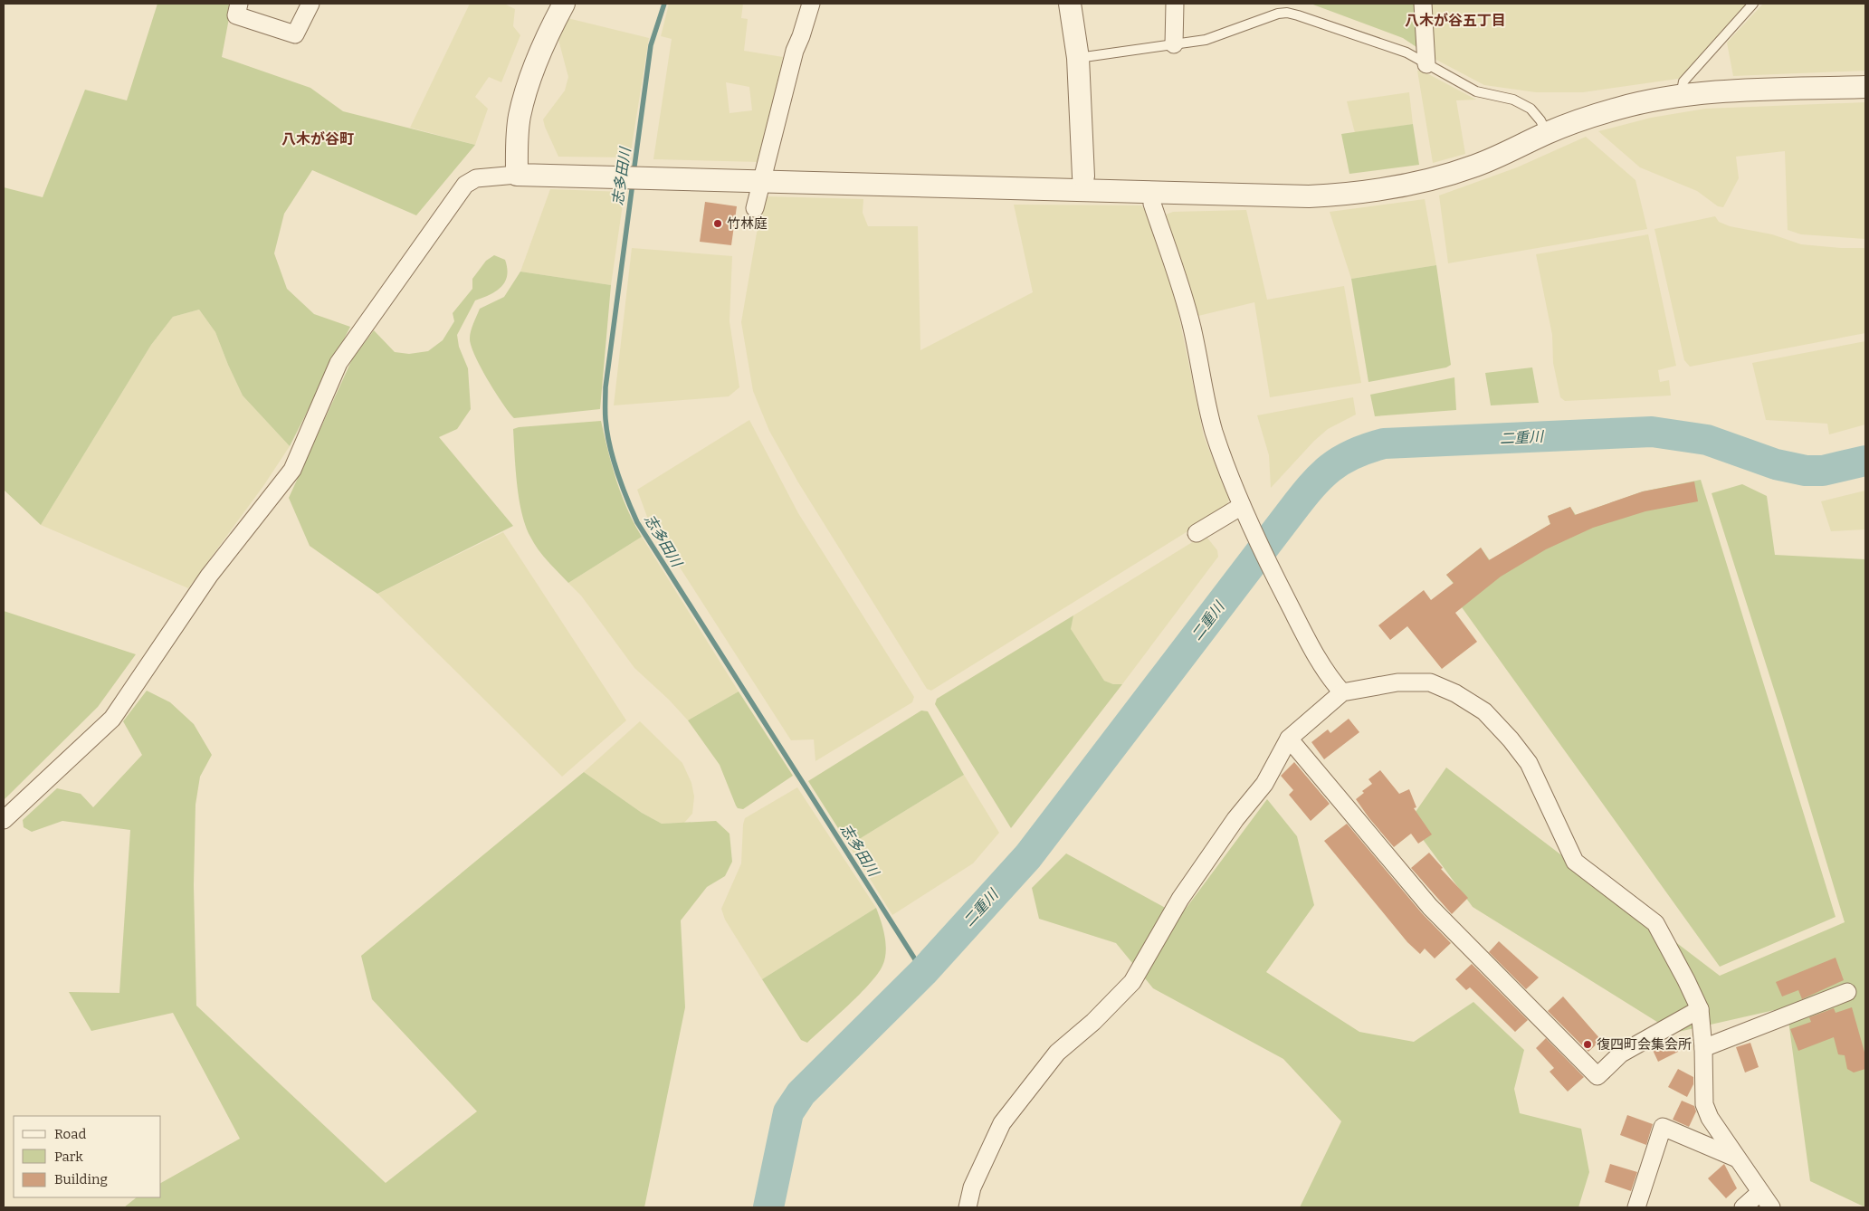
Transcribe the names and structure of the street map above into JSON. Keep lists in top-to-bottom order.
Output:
{
  "districts": ["八木が谷五丁目", "八木が谷町"],
  "water": ["志多田川", "二重川"],
  "places": ["竹林庭", "復四町会集会所"],
  "legend": ["Road", "Park", "Building"]
}
